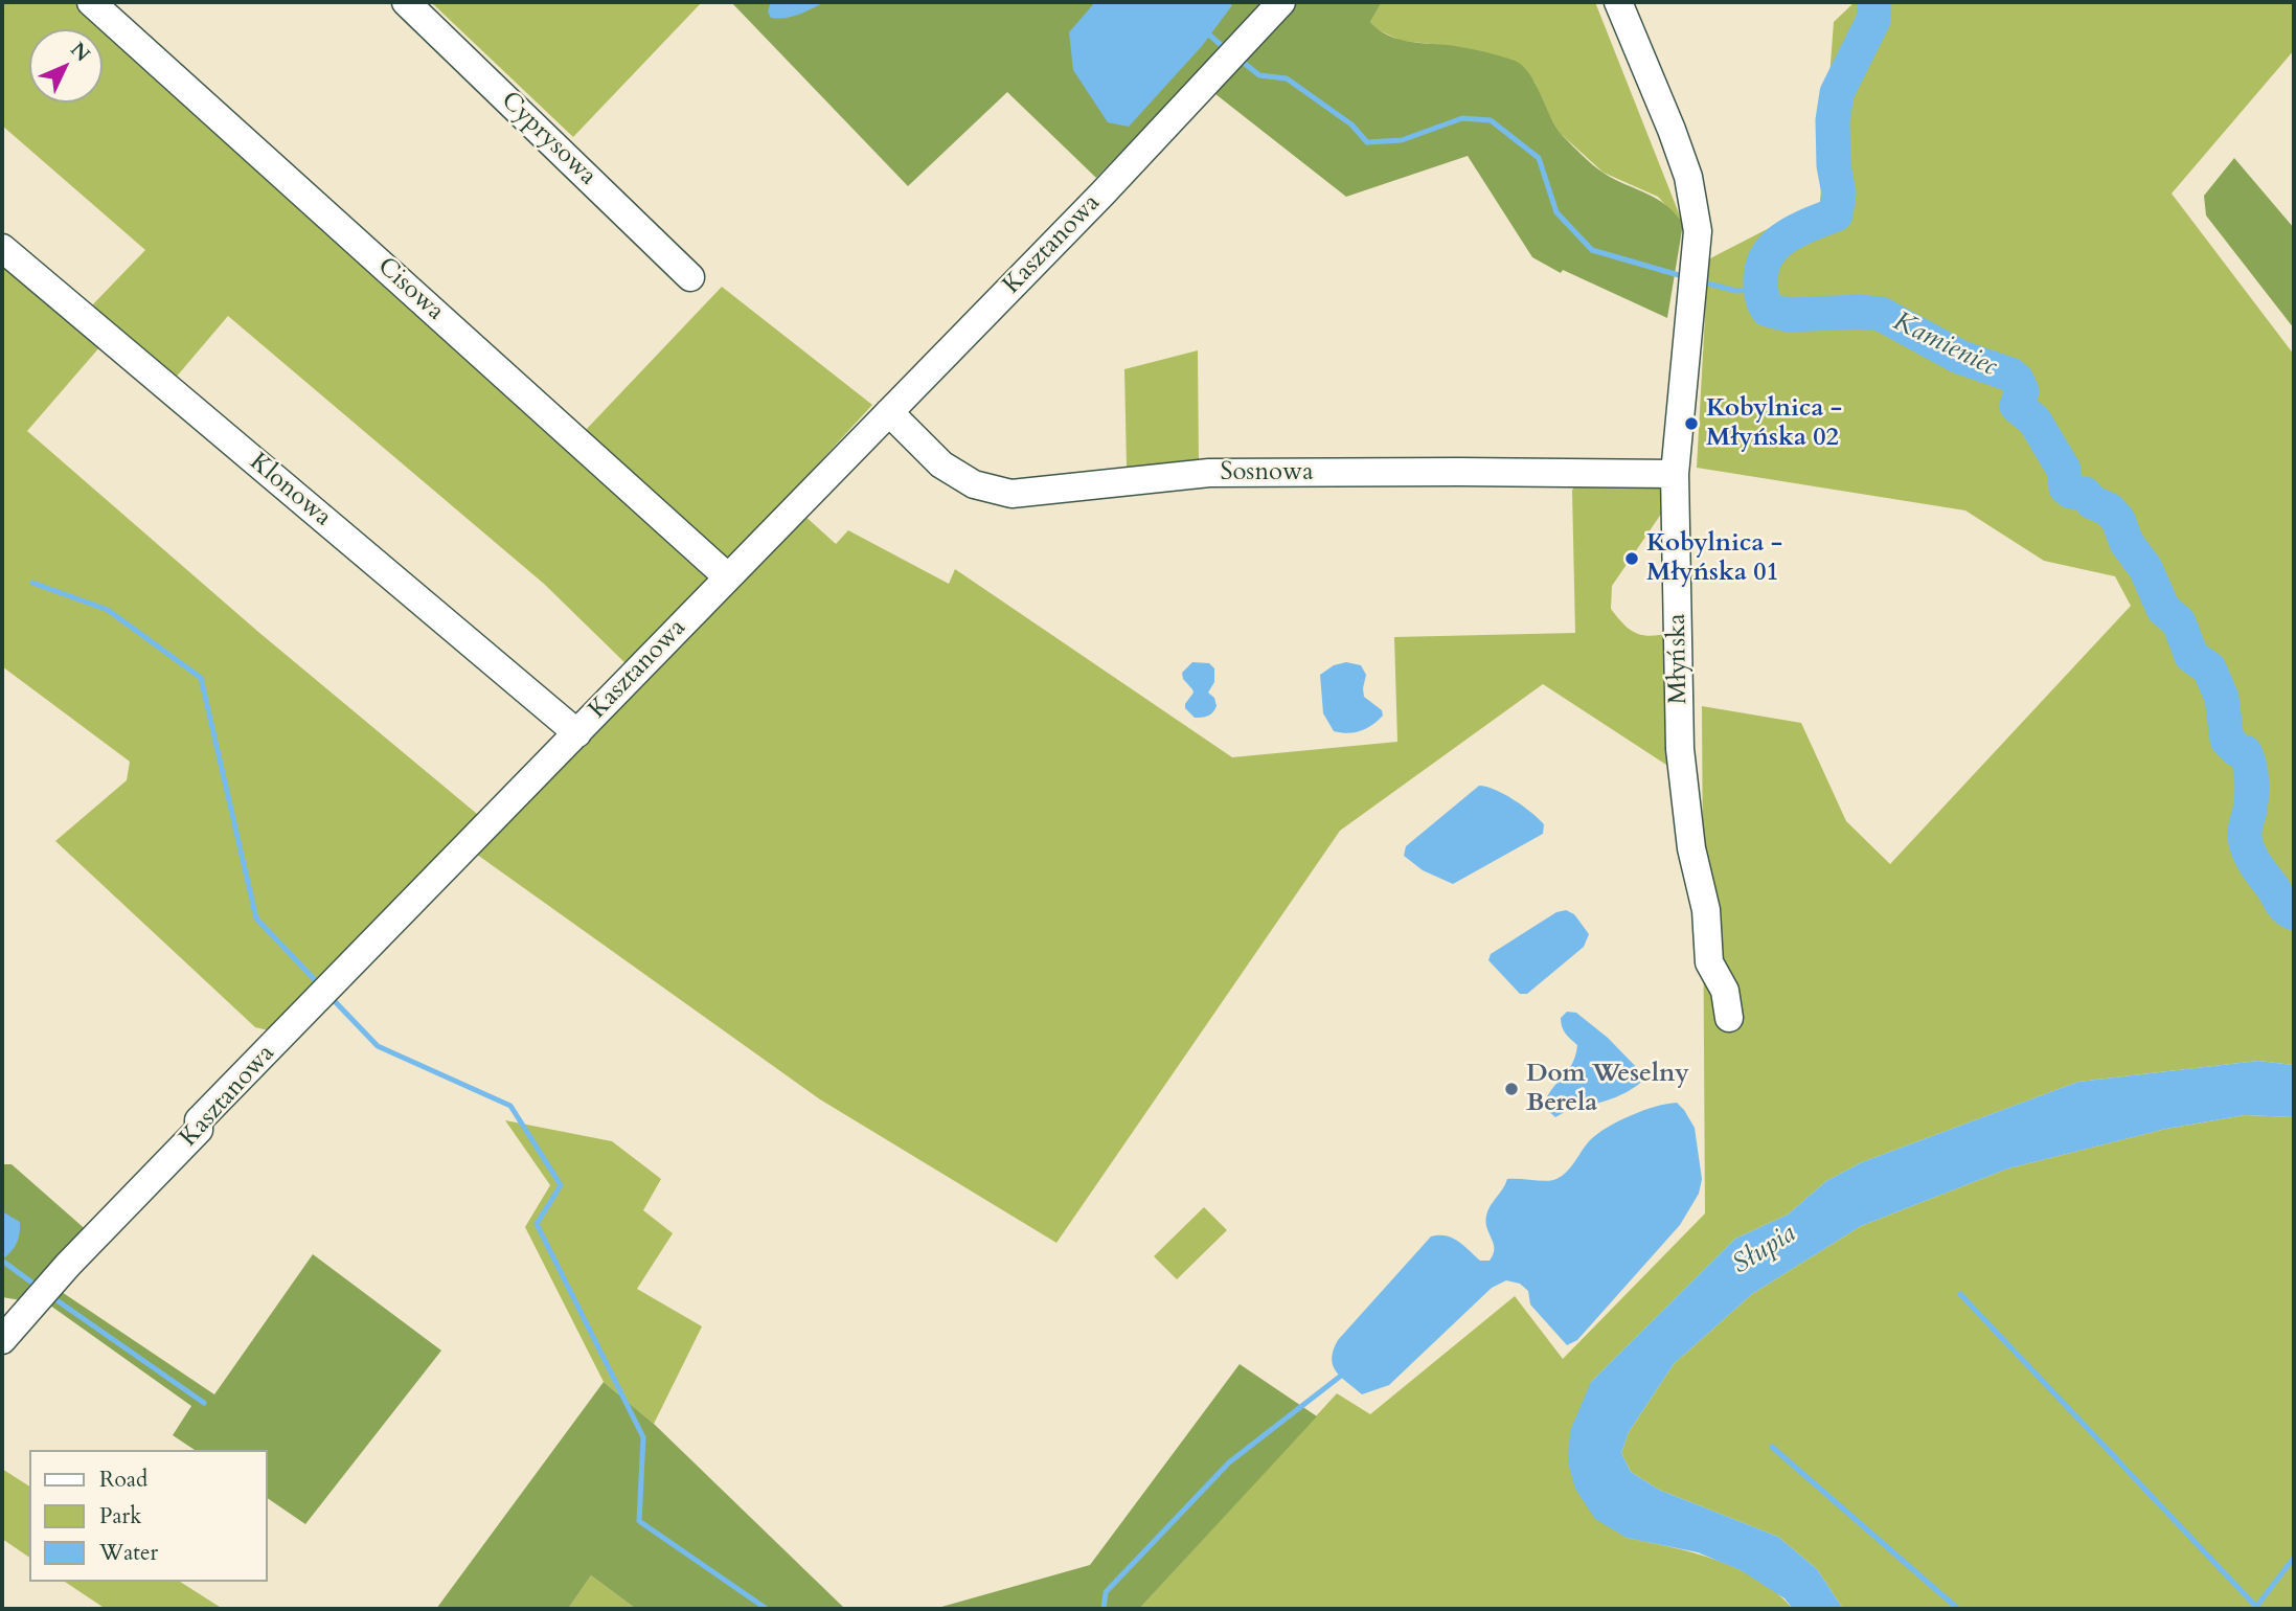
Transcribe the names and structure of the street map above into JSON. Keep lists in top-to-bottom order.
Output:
{
  "streets": {
    "street": [
      "Cyprysowa",
      "Kasztanowa",
      "Cisowa",
      "Sosnowa",
      "Klonowa",
      "Młyńska"
    ]
  },
  "crossings": [
    ["Kasztanowa", "Cisowa"],
    ["Kasztanowa", "Sosnowa"],
    ["Kasztanowa", "Klonowa"],
    ["Sosnowa", "Młyńska"]
  ],
  "water": ["Kamieniec", "Słupia"],
  "places": ["Kobylnica - Młyńska 02", "Kobylnica - Młyńska 01", "Dom Weselny Berela"],
  "legend": ["Road", "Park", "Water"],
  "north": "top right"
}
